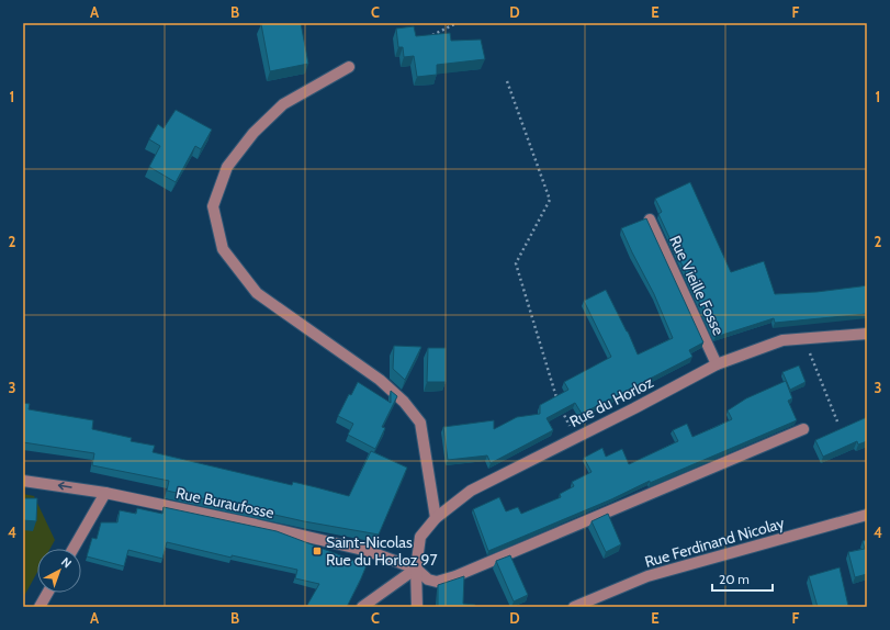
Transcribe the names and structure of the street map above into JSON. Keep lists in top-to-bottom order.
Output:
{
  "streets": {
    "street": [
      "Rue Vieille Fosse",
      "Rue du Horloz",
      "Rue Buraufosse",
      "Rue Ferdinand Nicolay"
    ]
  },
  "crossings": [
    ["Rue Vieille Fosse", "Rue du Horloz"],
    ["Rue du Horloz", "Rue Buraufosse"]
  ],
  "places": {
    "transit": ["Saint-Nicolas Rue du Horloz 97"]
  },
  "scale_bar": "20 m",
  "north": "top right",
  "grid": {
    "columns": [
      "A",
      "B",
      "C",
      "D",
      "E",
      "F"
    ],
    "rows": [
      "1",
      "2",
      "3",
      "4"
    ]
  }
}
